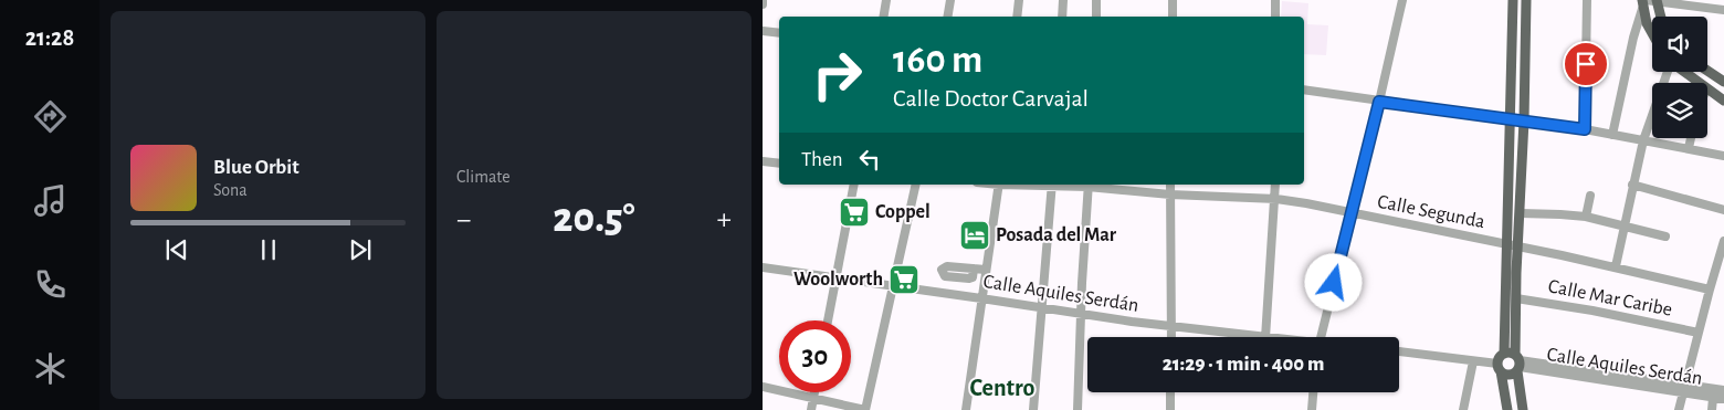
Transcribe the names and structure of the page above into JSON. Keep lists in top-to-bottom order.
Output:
{
  "streets": {
    "street": ["Calle Segunda", "Calle Aquiles Serdán", "Calle Mar Caribe"]
  },
  "districts": ["Centro"],
  "places": {
    "supermarket": ["Coppel", "Woolworth"],
    "hotel": ["Posada del Mar"]
  },
  "page": {
    "tabs": "21:28",
    "tile": "Climate",
    "turn": ["160 m", "Calle Doctor Carvajal"],
    "then": "Then",
    "song": ["Blue Orbit", "Sona"],
    "heat": ["−", "20.5°", "+"],
    "limit": "30",
    "trip": "21:29 · 1 min · 400 m"
  }
}
